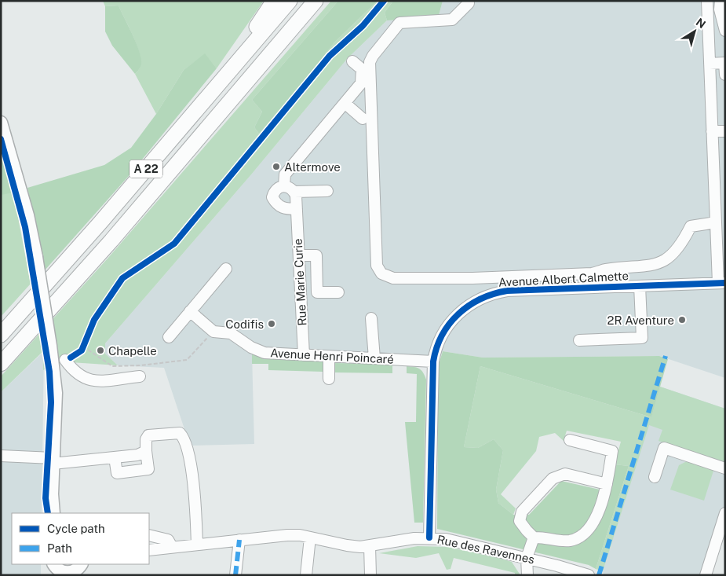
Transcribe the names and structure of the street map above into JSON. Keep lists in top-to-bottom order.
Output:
{
  "streets": {
    "highway": ["A 22"],
    "street": [
      "Avenue Albert Calmette",
      "Rue Marie Curie",
      "Avenue Henri Poincaré",
      "Rue des Ravennes"
    ]
  },
  "crossings": [
    ["Avenue Albert Calmette", "Avenue Henri Poincaré"],
    ["Avenue Albert Calmette", "Rue des Ravennes"],
    ["Rue Marie Curie", "Avenue Henri Poincaré"]
  ],
  "places": [
    "Altermove",
    "2R Aventure",
    "Codifis",
    "Chapelle"
  ],
  "legend": ["Cycle path", "Path"],
  "north": "top right"
}
